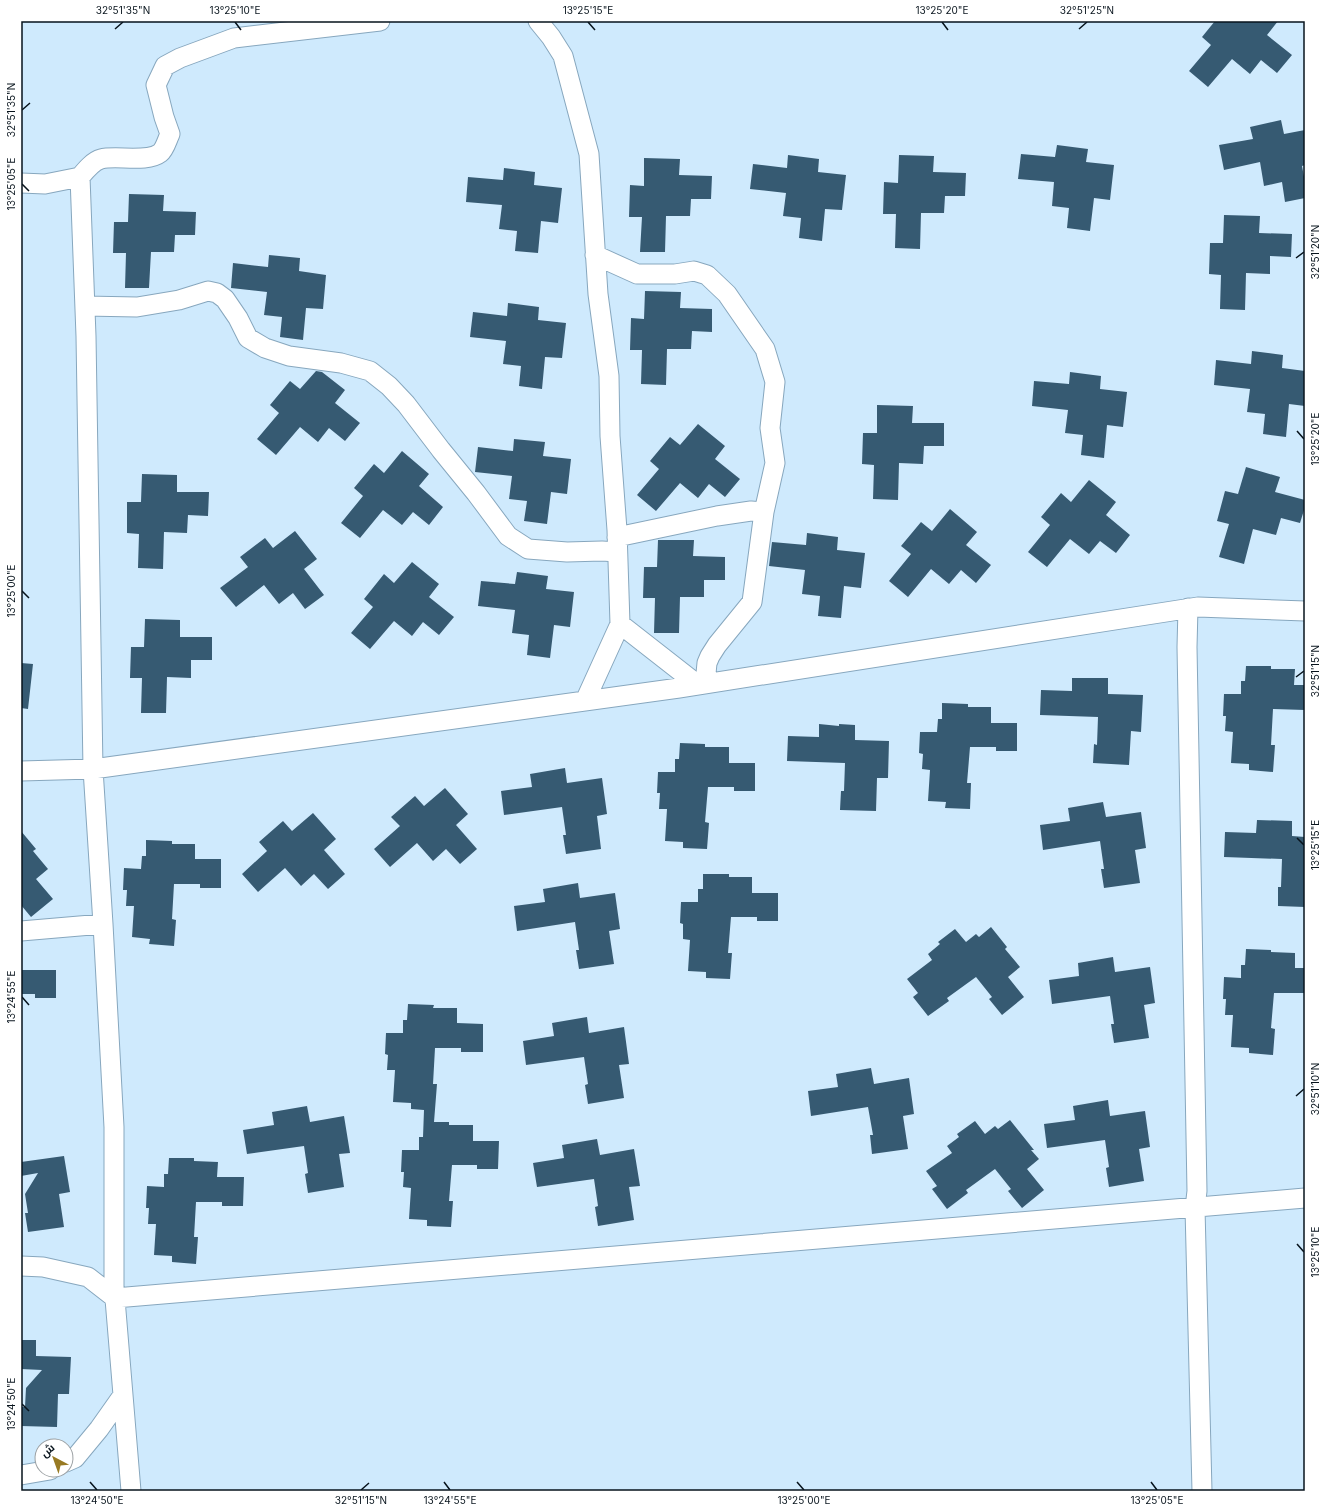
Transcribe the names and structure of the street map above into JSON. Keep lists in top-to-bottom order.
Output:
{
  "north": "top left",
  "coordinates": [
    "32°51'35\"N",
    "13°25'10\"E",
    "13°25'15\"E",
    "13°25'20\"E",
    "32°51'25\"N",
    "13°25'05\"E",
    "32°51'20\"N",
    "13°25'00\"E",
    "32°51'15\"N",
    "13°24'55\"E",
    "32°51'10\"N",
    "13°24'50\"E"
  ]
}
